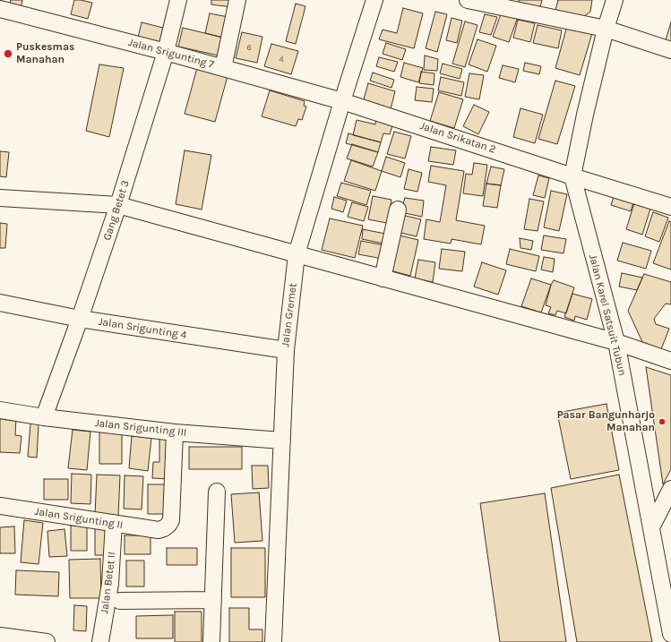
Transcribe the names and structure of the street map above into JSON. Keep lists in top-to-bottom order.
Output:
{
  "streets": {
    "street": [
      "Jalan Srigunting 7",
      "Jalan Srikatan 2",
      "Gang Betet 3",
      "Jalan Gremet",
      "Jalan Karel Satsuit Tubun",
      "Jalan Srigunting 4",
      "Jalan Srigunting III",
      "Jalan Srigunting II",
      "Jalan Betet II"
    ]
  },
  "crossings": [
    ["Jalan Srigunting 7", "Jalan Srikatan 2"],
    ["Jalan Srigunting 7", "Gang Betet 3"],
    ["Jalan Srigunting 7", "Jalan Gremet"],
    ["Jalan Srikatan 2", "Jalan Gremet"],
    ["Jalan Srikatan 2", "Jalan Karel Satsuit Tubun"],
    ["Gang Betet 3", "Jalan Srigunting 4"],
    ["Gang Betet 3", "Jalan Srigunting III"],
    ["Jalan Gremet", "Jalan Srigunting 4"],
    ["Jalan Gremet", "Jalan Srigunting III"],
    ["Jalan Srigunting III", "Jalan Srigunting II"],
    ["Jalan Srigunting II", "Jalan Betet II"]
  ],
  "places": ["Puskesmas Manahan", "Pasar Bangunharjo Manahan"],
  "house_numbers": ["6", "4"]
}
